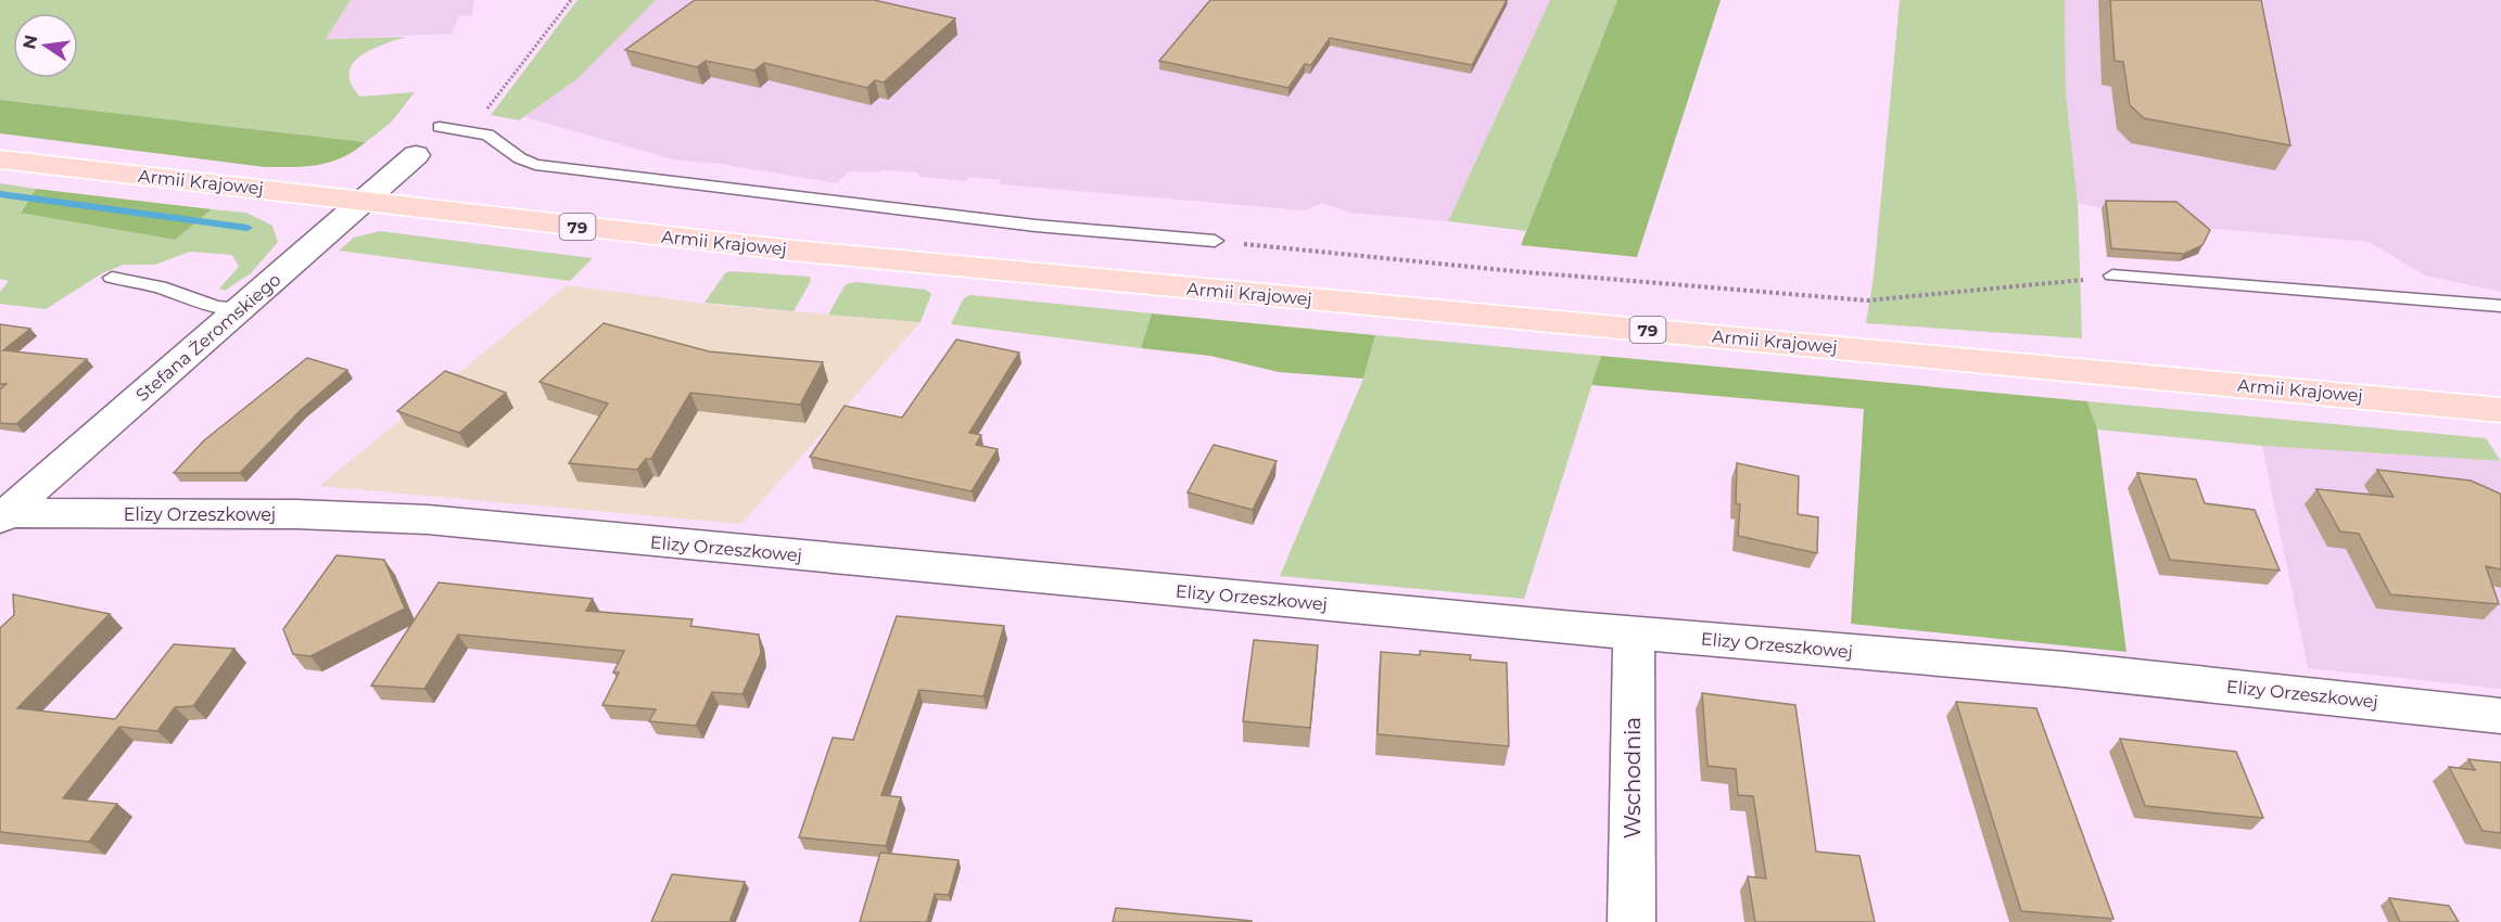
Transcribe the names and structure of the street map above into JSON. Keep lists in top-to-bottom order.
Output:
{
  "streets": {
    "main road": ["Armii Krajowej", "79"],
    "street": ["Stefana Żeromskiego", "Elizy Orzeszkowej", "Wschodnia"]
  },
  "crossings": [
    ["Armii Krajowej", "Stefana Żeromskiego"],
    ["Stefana Żeromskiego", "Elizy Orzeszkowej"],
    ["Elizy Orzeszkowej", "Wschodnia"]
  ],
  "north": "left"
}
